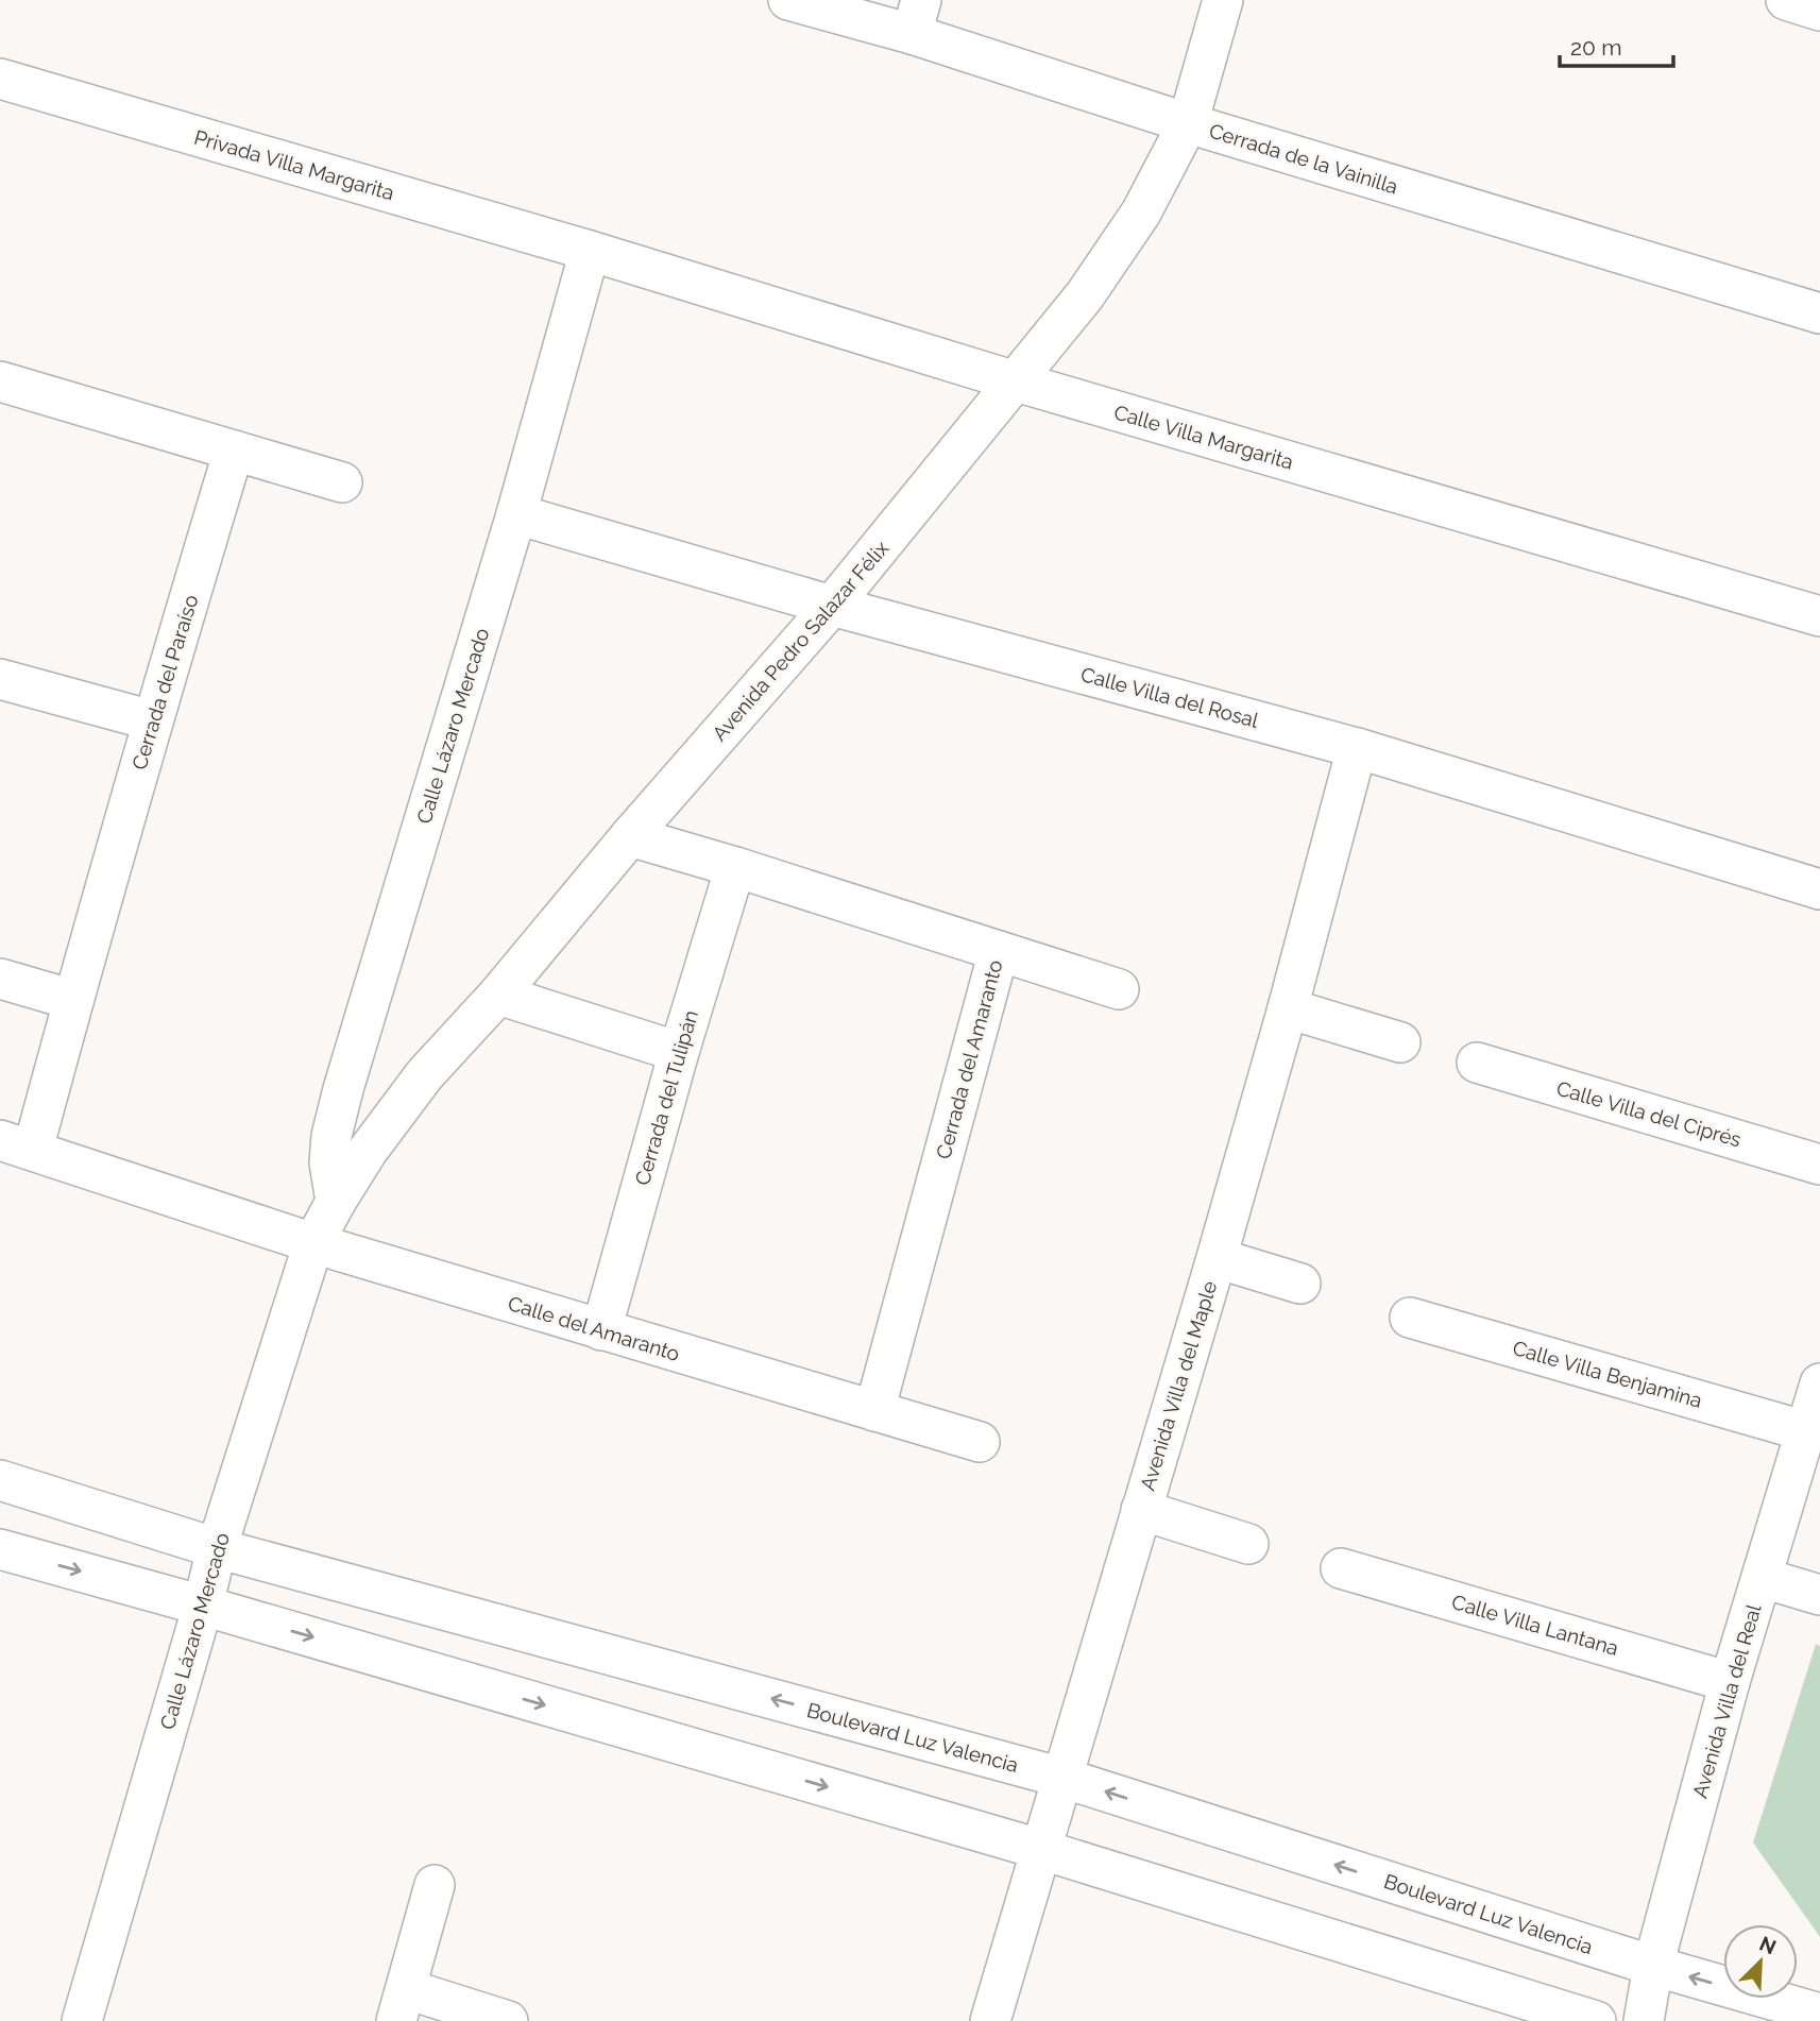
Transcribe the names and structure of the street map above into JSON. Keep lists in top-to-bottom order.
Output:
{
  "streets": {
    "street": [
      "Cerrada de la Vainilla",
      "Privada Villa Margarita",
      "Calle Villa Margarita",
      "Avenida Pedro Salazar Félix",
      "Cerrada del Paraíso",
      "Calle Villa del Rosal",
      "Calle Lázaro Mercado",
      "Cerrada del Amaranto",
      "Cerrada del Tulipán",
      "Calle Villa del Ciprés",
      "Calle del Amaranto",
      "Calle Villa Benjamina",
      "Avenida Villa del Maple",
      "Calle Villa Lantana",
      "Avenida Villa del Real",
      "Boulevard Luz Valencia"
    ]
  },
  "crossings": [
    ["Cerrada de la Vainilla", "Avenida Pedro Salazar Félix"],
    ["Privada Villa Margarita", "Calle Villa Margarita"],
    ["Privada Villa Margarita", "Calle Lázaro Mercado"],
    ["Calle Villa Margarita", "Avenida Pedro Salazar Félix"],
    ["Calle Villa Margarita", "Calle Lázaro Mercado"],
    ["Avenida Pedro Salazar Félix", "Cerrada del Paraíso"],
    ["Avenida Pedro Salazar Félix", "Calle Villa del Rosal"],
    ["Avenida Pedro Salazar Félix", "Calle Lázaro Mercado"],
    ["Avenida Pedro Salazar Félix", "Cerrada del Amaranto"],
    ["Avenida Pedro Salazar Félix", "Calle del Amaranto"],
    ["Cerrada del Paraíso", "Calle Lázaro Mercado"],
    ["Cerrada del Paraíso", "Calle del Amaranto"],
    ["Calle Villa del Rosal", "Calle Lázaro Mercado"],
    ["Calle Villa del Rosal", "Avenida Villa del Maple"],
    ["Calle Lázaro Mercado", "Calle del Amaranto"],
    ["Calle Lázaro Mercado", "Boulevard Luz Valencia"],
    ["Cerrada del Amaranto", "Cerrada del Tulipán"],
    ["Cerrada del Amaranto", "Calle del Amaranto"],
    ["Cerrada del Tulipán", "Calle del Amaranto"],
    ["Calle Villa Benjamina", "Avenida Villa del Real"],
    ["Avenida Villa del Maple", "Boulevard Luz Valencia"],
    ["Calle Villa Lantana", "Avenida Villa del Real"],
    ["Avenida Villa del Real", "Boulevard Luz Valencia"]
  ],
  "scale_bar": "20 m",
  "north": "top right"
}
